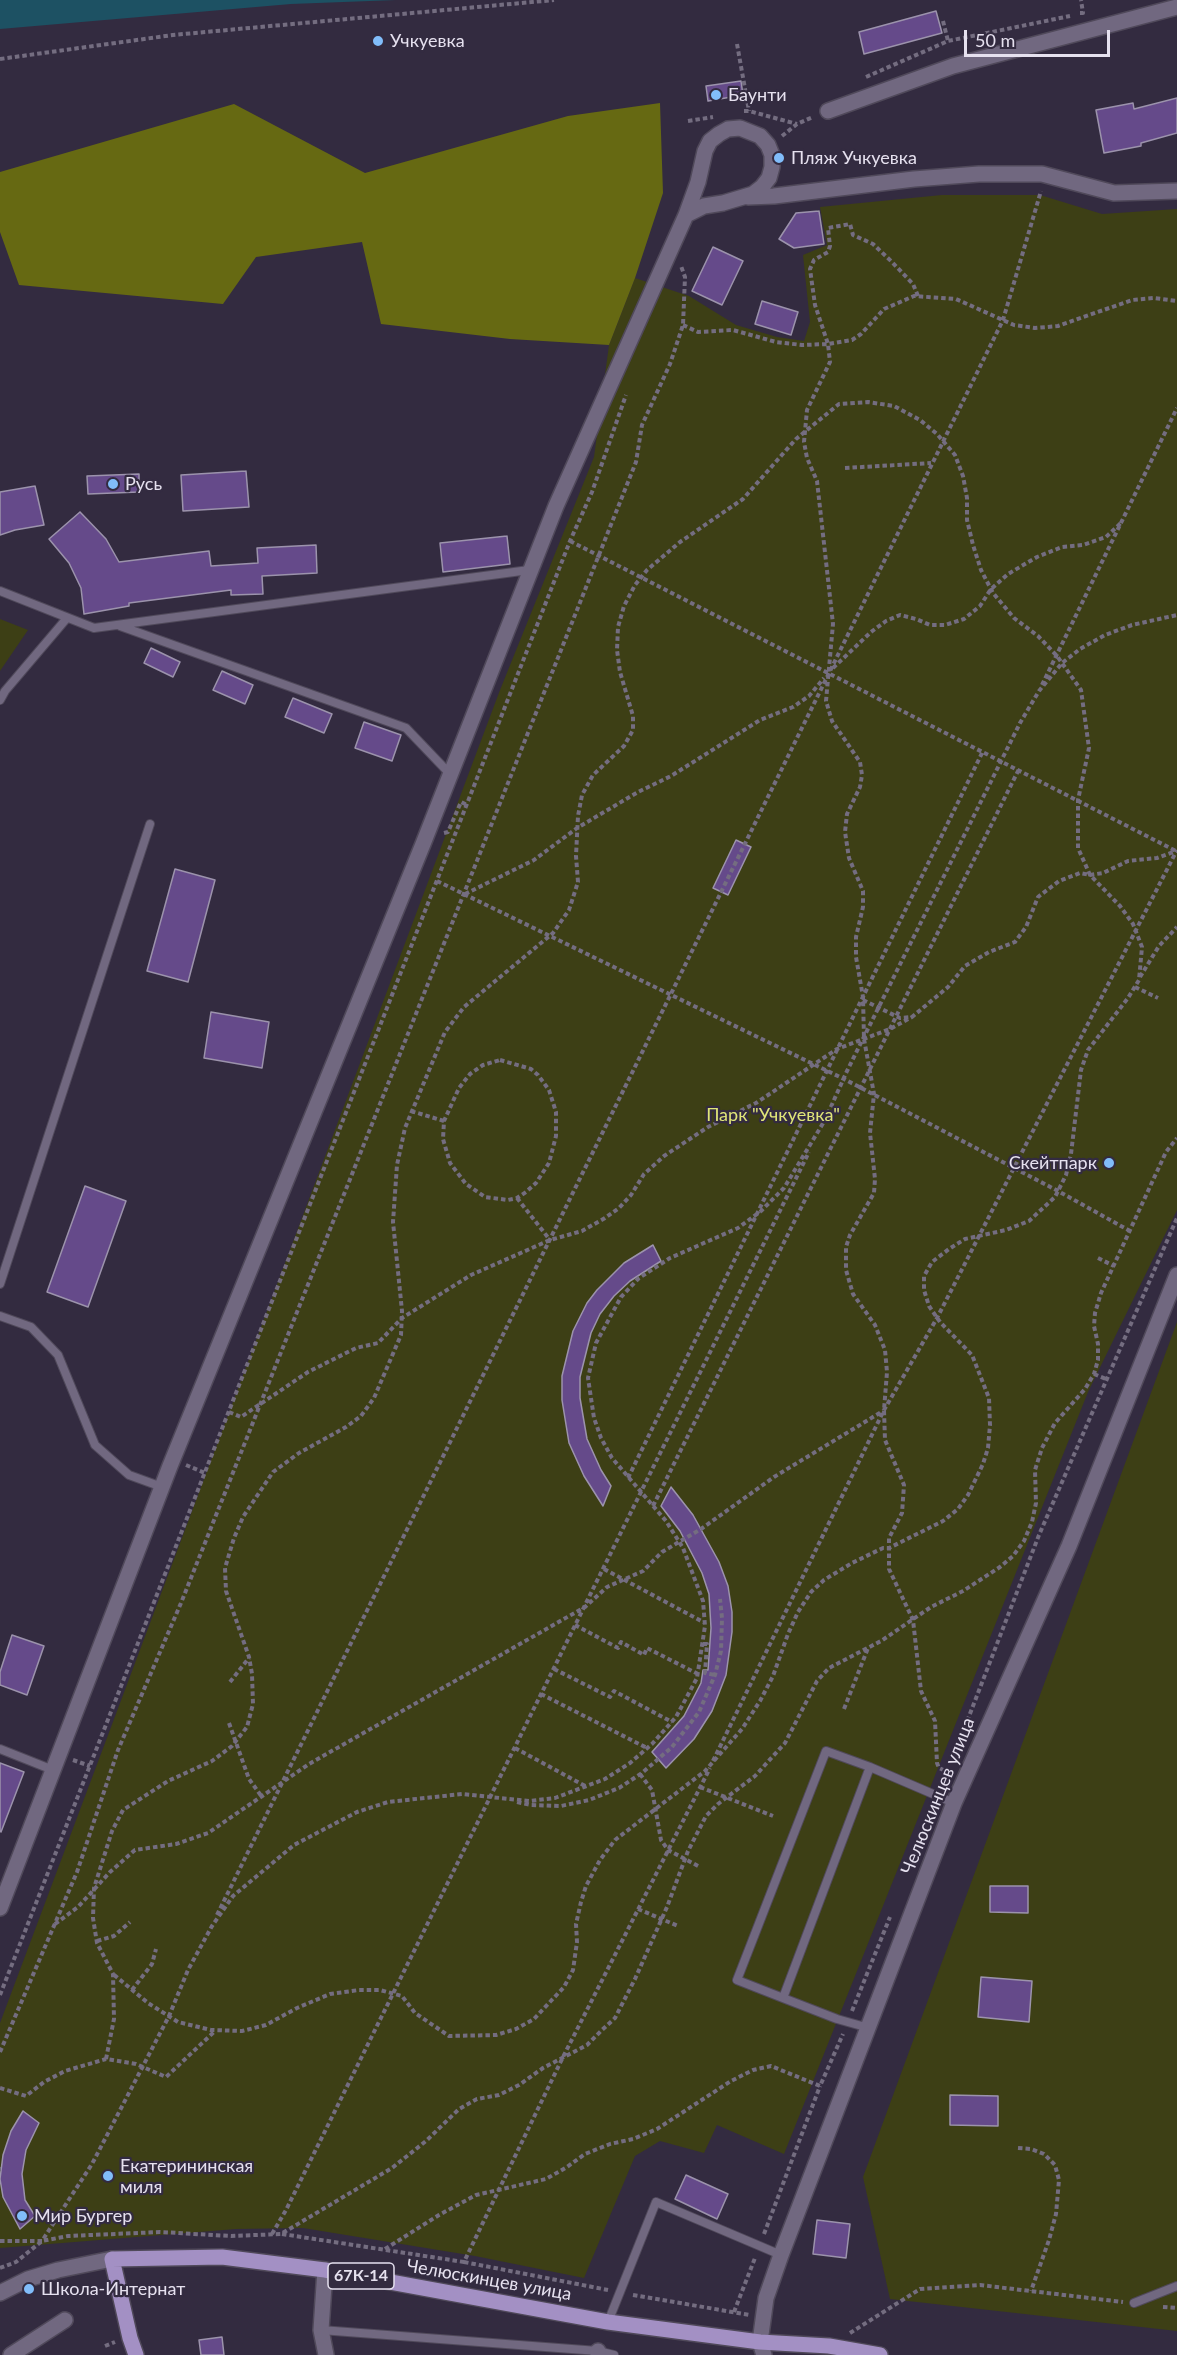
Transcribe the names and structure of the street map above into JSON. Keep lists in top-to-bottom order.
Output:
{
  "streets": {
    "main road": ["Челюскинцев улица", "67К-14"]
  },
  "parks": ["Парк \"Учкуевка\""],
  "places": [
    "Учкуевка",
    "Баунти",
    "Пляж Учкуевка",
    "Русь",
    "Скейтпарк",
    "Екатерининская миля",
    "Мир Бургер",
    "Школа-Интернат"
  ],
  "scale_bar": "50 m"
}
